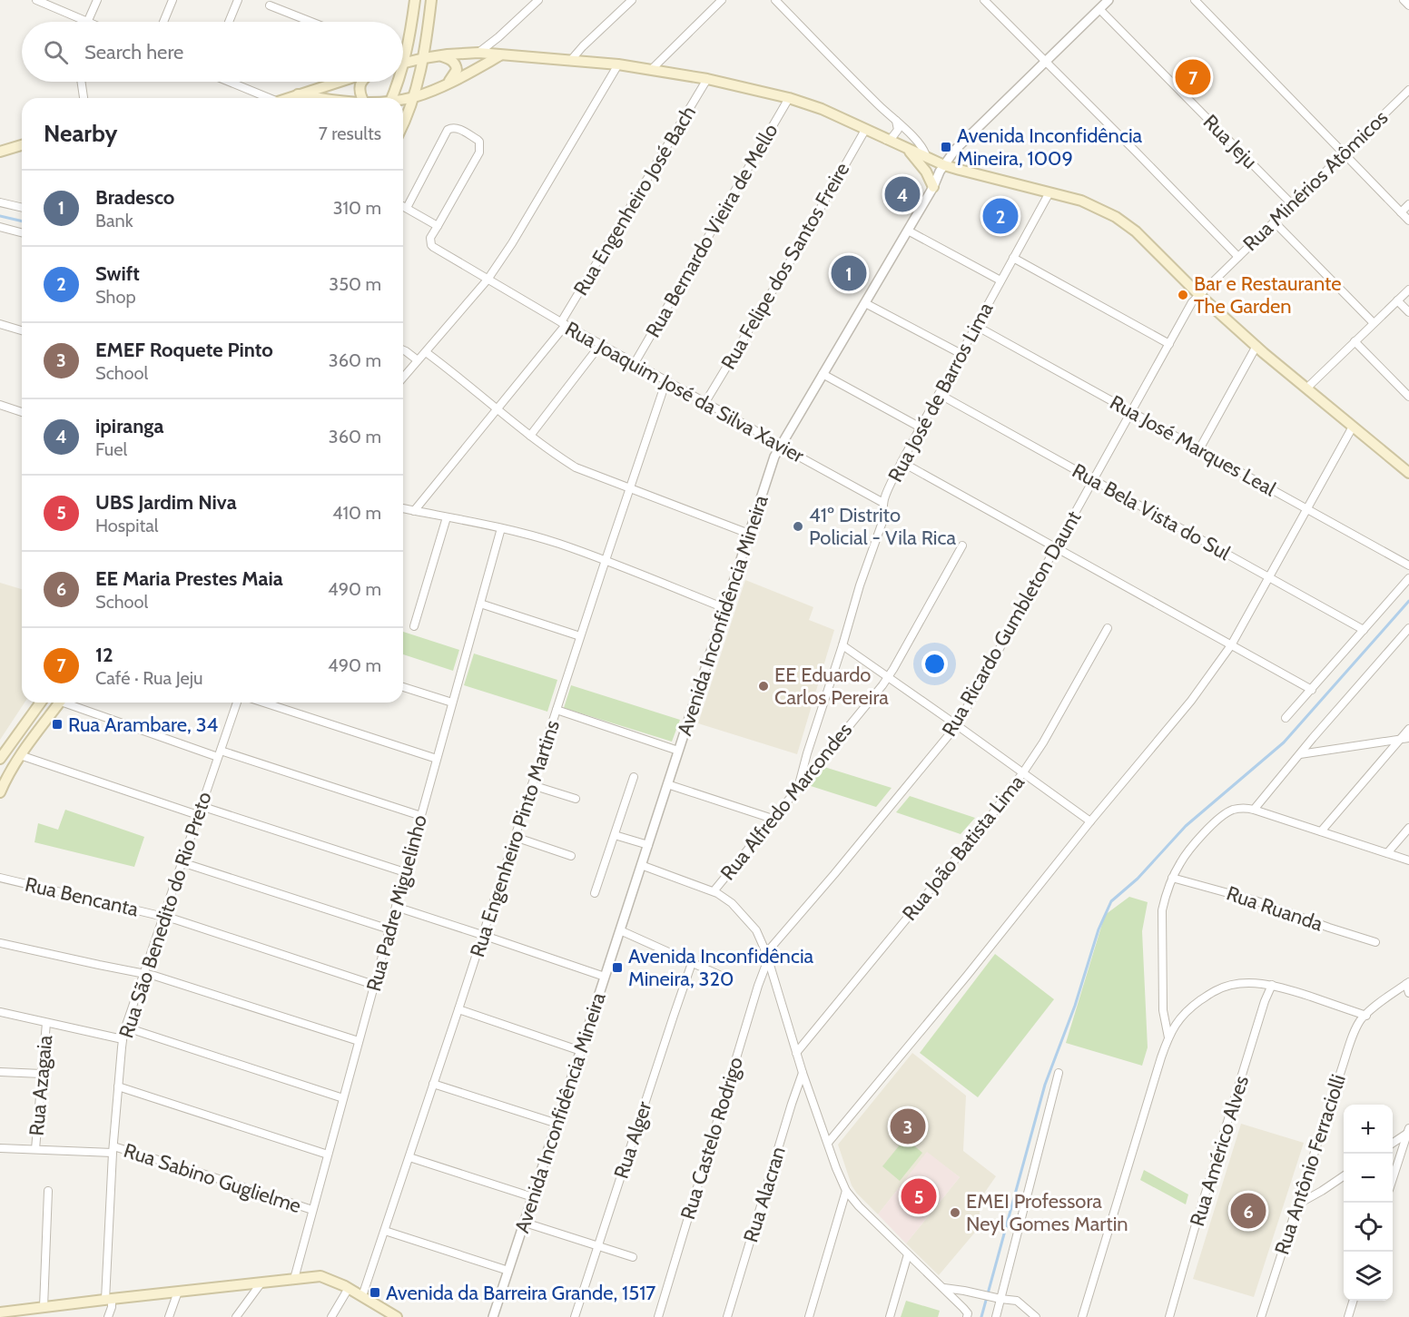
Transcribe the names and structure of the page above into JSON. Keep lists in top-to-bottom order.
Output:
{
  "streets": {
    "street": [
      "Rua Jeju",
      "Rua Minérios Atômicos",
      "Rua Engenheiro José Bach",
      "Rua Bernardo Vieira de Mello",
      "Rua Felipe dos Santos Freire",
      "Rua Joaquim José da Silva Xavier",
      "Rua José de Barros Lima",
      "Rua José Marques Leal",
      "Rua Bela Vista do Sul",
      "Avenida Inconfidência Mineira",
      "Rua Ricardo Gumbleton Daunt",
      "Rua Alfredo Marcondes",
      "Rua Engenheiro Pinto Martins",
      "Rua João Batista Lima",
      "Rua Bencanta",
      "Rua Padre Miguelinho",
      "Rua Ruanda",
      "Rua São Benedito do Rio Preto",
      "Rua Azagaia",
      "Rua Castelo Rodrigo",
      "Rua Alger",
      "Rua Américo Alves",
      "Rua Antônio Ferraciolli",
      "Rua Sabino Guglielme",
      "Rua Alacran"
    ]
  },
  "crossings": [
    ["Rua Jeju", "Rua Minérios Atômicos"],
    ["Rua Jeju", "Avenida Inconfidência Mineira"],
    ["Rua Minérios Atômicos", "Rua Ricardo Gumbleton Daunt"],
    ["Rua Engenheiro José Bach", "Rua Joaquim José da Silva Xavier"],
    ["Rua Bernardo Vieira de Mello", "Rua Joaquim José da Silva Xavier"],
    ["Rua Felipe dos Santos Freire", "Rua Joaquim José da Silva Xavier"],
    ["Rua Joaquim José da Silva Xavier", "Rua José de Barros Lima"],
    ["Rua Joaquim José da Silva Xavier", "Avenida Inconfidência Mineira"],
    ["Rua Joaquim José da Silva Xavier", "Rua Engenheiro Pinto Martins"],
    ["Rua José de Barros Lima", "Rua José Marques Leal"],
    ["Rua José de Barros Lima", "Rua Bela Vista do Sul"],
    ["Rua José de Barros Lima", "Rua Alfredo Marcondes"],
    ["Rua José Marques Leal", "Rua Ricardo Gumbleton Daunt"],
    ["Rua Bela Vista do Sul", "Rua Ricardo Gumbleton Daunt"],
    ["Rua Ricardo Gumbleton Daunt", "Rua Castelo Rodrigo"],
    ["Rua Bencanta", "Rua Padre Miguelinho"],
    ["Rua Bencanta", "Rua São Benedito do Rio Preto"],
    ["Rua Padre Miguelinho", "Rua Sabino Guglielme"],
    ["Rua São Benedito do Rio Preto", "Rua Sabino Guglielme"],
    ["Rua Azagaia", "Rua Sabino Guglielme"]
  ],
  "places": {
    "transit": [
      "Avenida Inconfidência Mineira, 1009",
      "Rua Arambare, 34",
      "Avenida Inconfidência Mineira, 320",
      "Avenida da Barreira Grande, 1517"
    ],
    "other": [
      "Bar e Restaurante The Garden",
      "41º Distrito Policial - Vila Rica",
      "EE Eduardo Carlos Pereira",
      "EMEI Professora Neyl Gomes Martin"
    ]
  },
  "page": {
    "search": "Search here",
    "pins": [
      "7",
      "4",
      "2",
      "1",
      "3",
      "5",
      "6"
    ],
    "heading": ["Nearby", "7 results"],
    "list": [
      {
        "mark": "1",
        "name": "Bradesco",
        "note": "Bank",
        "value": "310 m"
      },
      {
        "mark": "2",
        "name": "Swift",
        "note": "Shop",
        "value": "350 m"
      },
      {
        "mark": "3",
        "name": "EMEF Roquete Pinto",
        "note": "School",
        "value": "360 m"
      },
      {
        "mark": "4",
        "name": "ipiranga",
        "note": "Fuel",
        "value": "360 m"
      },
      {
        "mark": "5",
        "name": "UBS Jardim Niva",
        "note": "Hospital",
        "value": "410 m"
      },
      {
        "mark": "6",
        "name": "EE Maria Prestes Maia",
        "note": "School",
        "value": "490 m"
      },
      {
        "mark": "7",
        "name": "12",
        "note": "Café · Rua Jeju",
        "value": "490 m"
      }
    ],
    "map_buttons": ["+", "−"]
  }
}
